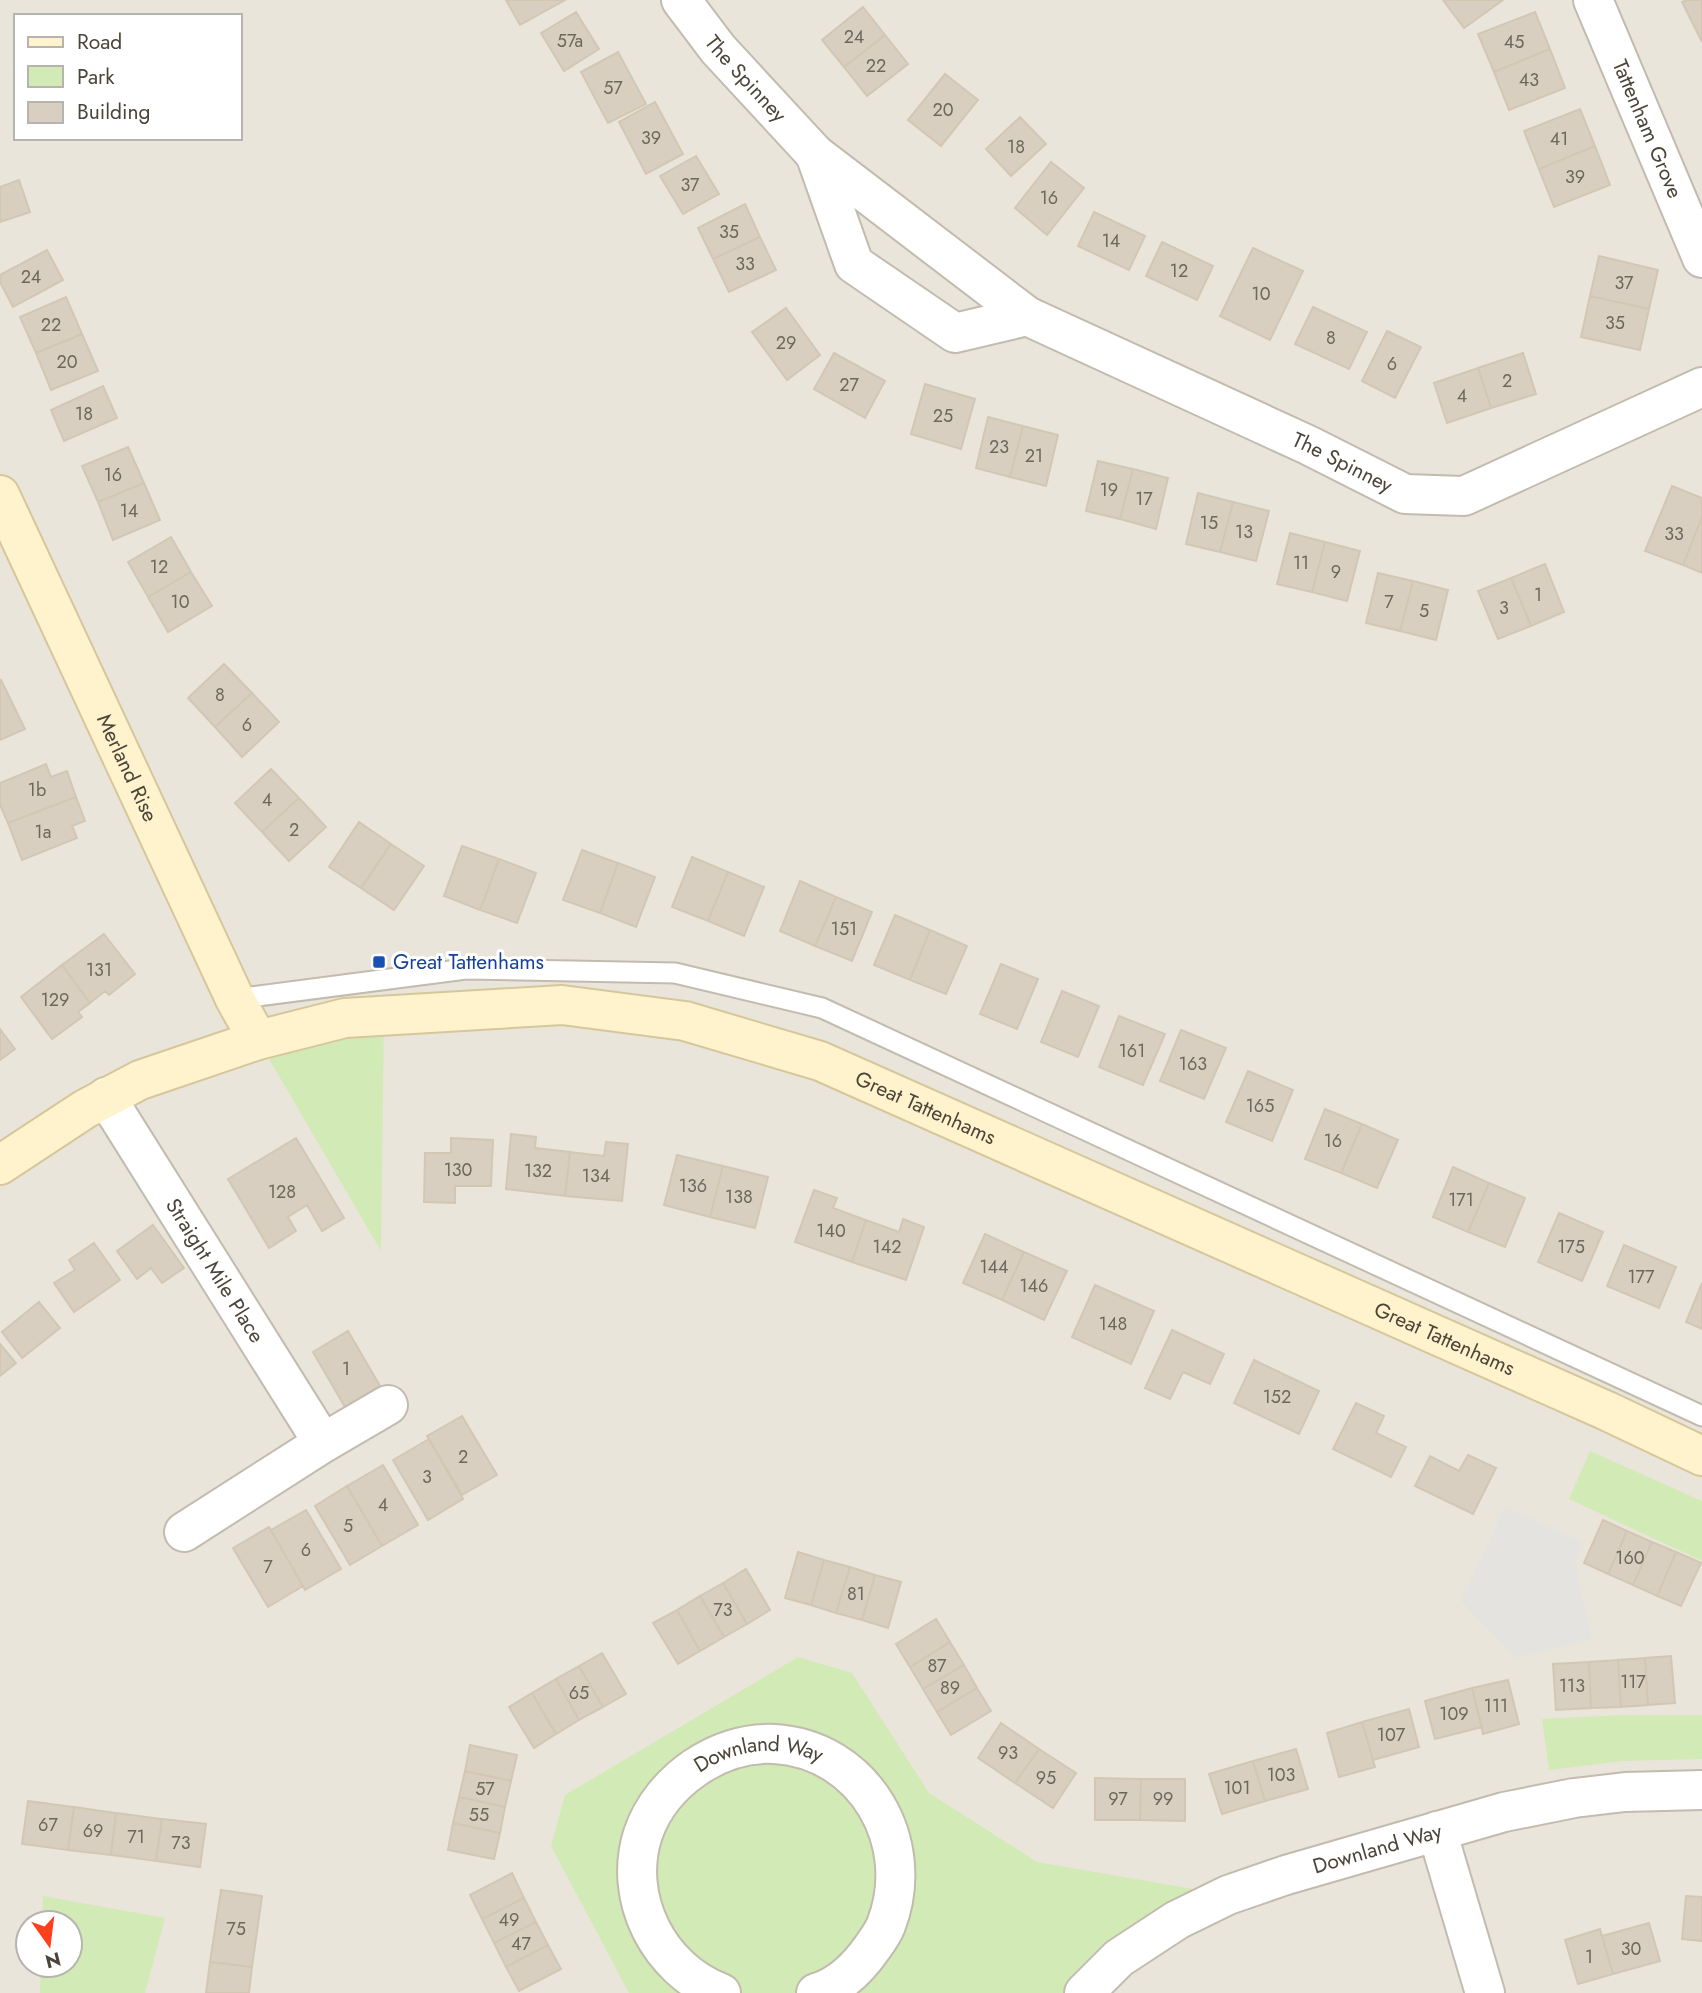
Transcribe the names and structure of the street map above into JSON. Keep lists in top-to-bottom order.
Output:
{
  "streets": {
    "main road": ["Merland Rise", "Great Tattenhams"],
    "street": [
      "The Spinney",
      "Tattenham Grove",
      "Straight Mile Place",
      "Downland Way"
    ]
  },
  "crossings": [
    ["Merland Rise", "Great Tattenhams"],
    ["Great Tattenhams", "Straight Mile Place"]
  ],
  "places": {
    "transit": ["Great Tattenhams"]
  },
  "house_numbers": [
    "24",
    "57a",
    "45",
    "22",
    "43",
    "57",
    "20",
    "39",
    "41",
    "18",
    "39",
    "37",
    "16",
    "35",
    "14",
    "33",
    "12",
    "24",
    "37",
    "10",
    "35",
    "22",
    "8",
    "29",
    "20",
    "6",
    "2",
    "27",
    "4",
    "18",
    "25",
    "23",
    "21",
    "16",
    "19",
    "17",
    "14",
    "15",
    "13",
    "33",
    "11",
    "12",
    "9",
    "1",
    "10",
    "7",
    "3",
    "5",
    "8",
    "6",
    "1b",
    "4",
    "2",
    "1a",
    "151",
    "131",
    "129",
    "161",
    "163",
    "165",
    "16",
    "130",
    "132",
    "134",
    "136",
    "128",
    "138",
    "171",
    "140",
    "142",
    "175",
    "144",
    "177",
    "146",
    "148",
    "1",
    "152",
    "2",
    "3",
    "4",
    "5",
    "6",
    "160",
    "7",
    "81",
    "73",
    "87",
    "117",
    "113",
    "89",
    "65",
    "111",
    "109",
    "107",
    "93",
    "103",
    "95",
    "101",
    "57",
    "97",
    "99",
    "55",
    "67",
    "69",
    "71",
    "73",
    "49",
    "75",
    "47",
    "30",
    "1"
  ],
  "legend": ["Road", "Park", "Building"],
  "north": "bottom"
}
